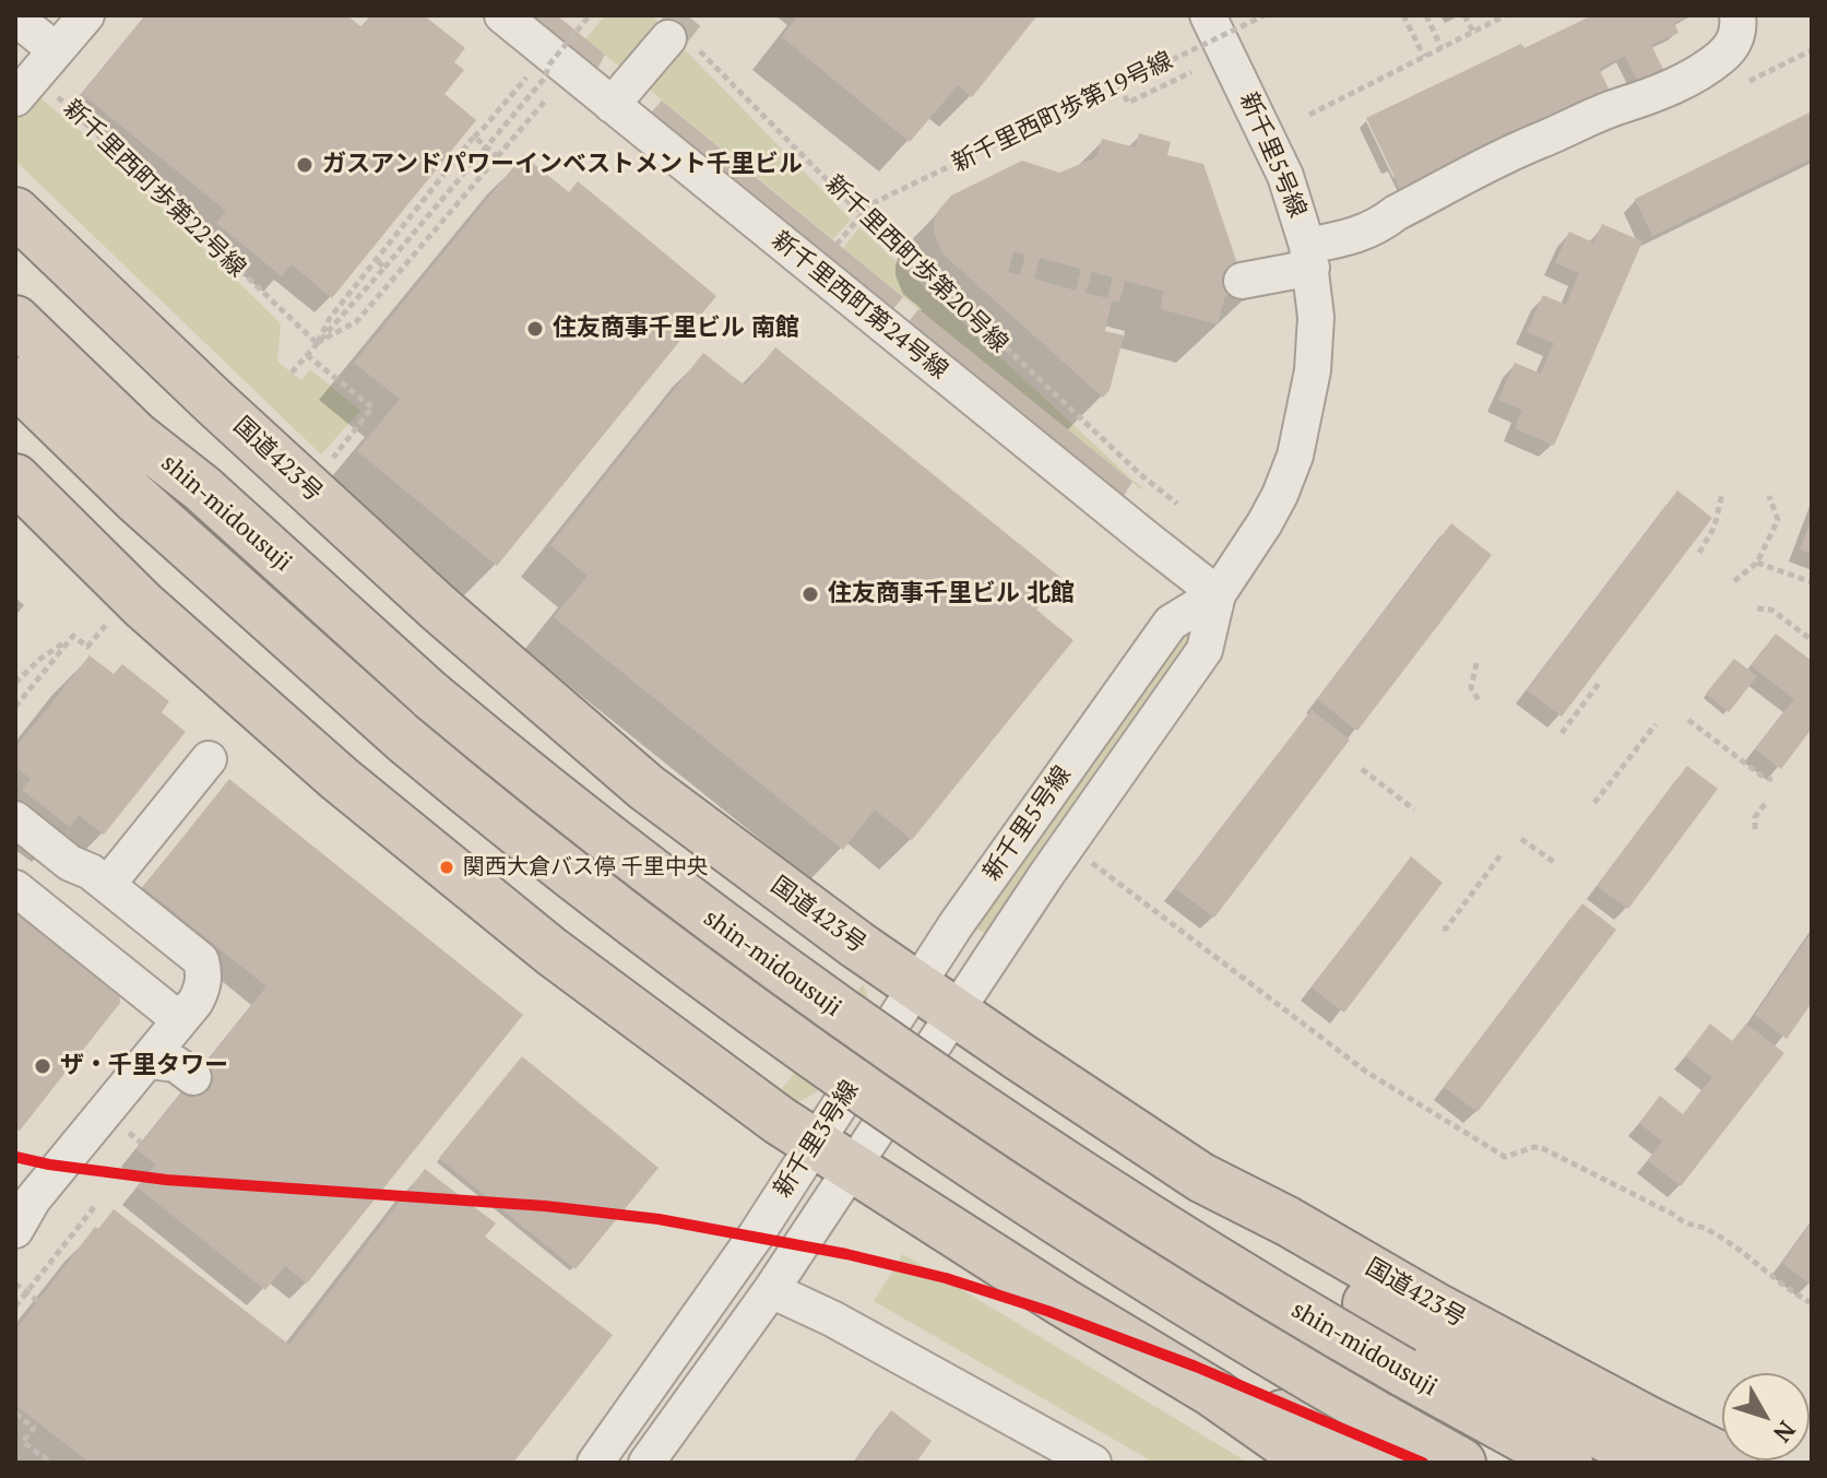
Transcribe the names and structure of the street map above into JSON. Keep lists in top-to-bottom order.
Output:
{
  "streets": {
    "highway": ["国道423号", "shin-midousuji"],
    "street": ["新千里5号線", "新千里西町第24号線", "新千里3号線"],
    "path": ["新千里西町歩第19号線", "新千里西町歩第22号線", "新千里西町歩第20号線"]
  },
  "crossings": [
    ["新千里西町歩第19号線", "新千里西町歩第20号線"],
    ["新千里5号線", "新千里西町第24号線"],
    ["新千里5号線", "国道423号"],
    ["新千里5号線", "新千里3号線"],
    ["国道423号", "新千里3号線"]
  ],
  "places": [
    "ガスアンドパワーインベストメント千里ビル",
    "住友商事千里ビル 南館",
    "住友商事千里ビル 北館",
    "関西大倉バス停 千里中央",
    "ザ・千里タワー"
  ],
  "north": "bottom right"
}
